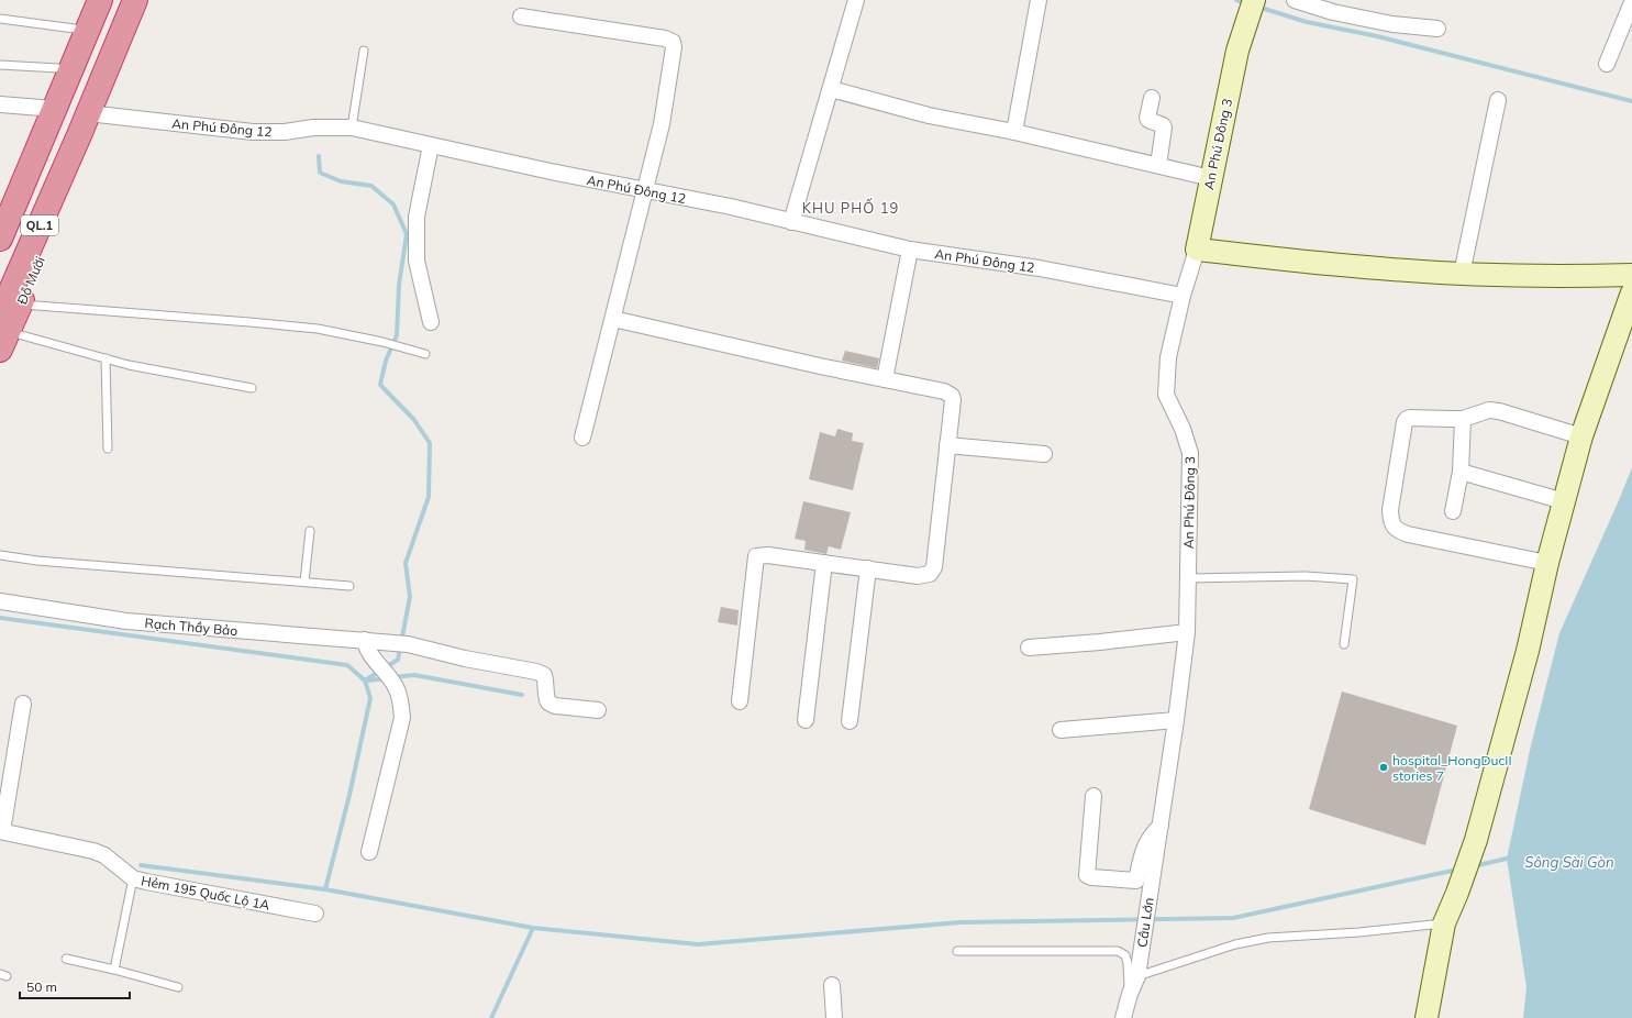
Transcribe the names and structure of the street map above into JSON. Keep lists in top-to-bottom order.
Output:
{
  "streets": {
    "highway": ["QL.1", "Đỗ Mười"],
    "street": [
      "An Phú Đông 12",
      "An Phú Đông 3",
      "Rạch Thầy Bảo",
      "Hẻm 195 Quốc Lộ 1A",
      "Cầu Lớn"
    ]
  },
  "crossings": [
    ["An Phú Đông 12", "An Phú Đông 3"],
    ["An Phú Đông 12", "Đỗ Mười"],
    ["An Phú Đông 3", "Cầu Lớn"]
  ],
  "districts": ["KHU PHỐ 19"],
  "water": ["Sông Sài Gòn"],
  "places": ["hospital_HongDucII stories 7"],
  "scale_bar": "50 m"
}
